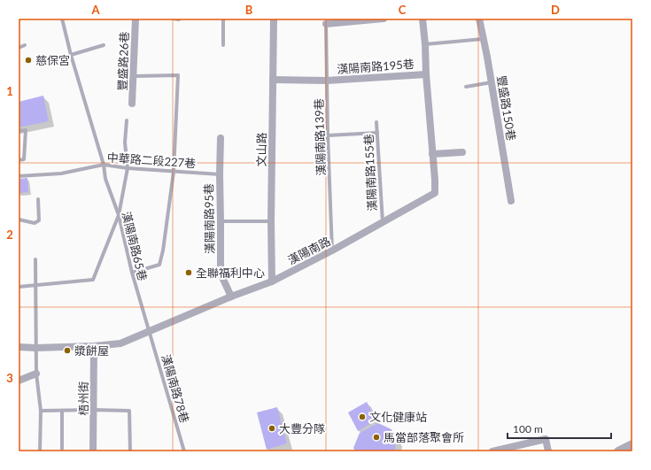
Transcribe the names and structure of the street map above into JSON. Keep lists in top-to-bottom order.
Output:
{
  "streets": {
    "street": [
      "豐盛路26巷",
      "漢陽南路195巷",
      "豐盛路150巷",
      "文山路",
      "漢陽南路95巷",
      "漢陽南路",
      "梧州街"
    ],
    "lane": [
      "漢陽南路139巷",
      "中華路二段227巷",
      "漢陽南路155巷",
      "漢陽南路65巷",
      "漢陽南路78巷"
    ]
  },
  "crossings": [
    ["漢陽南路195巷", "漢陽南路139巷"],
    ["漢陽南路195巷", "文山路"],
    ["漢陽南路195巷", "漢陽南路"],
    ["漢陽南路139巷", "漢陽南路"],
    ["文山路", "漢陽南路"],
    ["中華路二段227巷", "漢陽南路95巷"],
    ["中華路二段227巷", "漢陽南路65巷"],
    ["漢陽南路155巷", "漢陽南路"],
    ["漢陽南路95巷", "漢陽南路"],
    ["漢陽南路65巷", "漢陽南路"],
    ["漢陽南路65巷", "漢陽南路78巷"],
    ["漢陽南路", "漢陽南路78巷"],
    ["漢陽南路", "梧州街"]
  ],
  "places": [
    "慈保宮",
    "全聯福利中心",
    "漿餅屋",
    "文化健康站",
    "大豐分隊",
    "馬當部落聚會所"
  ],
  "scale_bar": "100 m",
  "grid": {
    "columns": [
      "A",
      "B",
      "C",
      "D"
    ],
    "rows": ["1", "2", "3"]
  }
}
